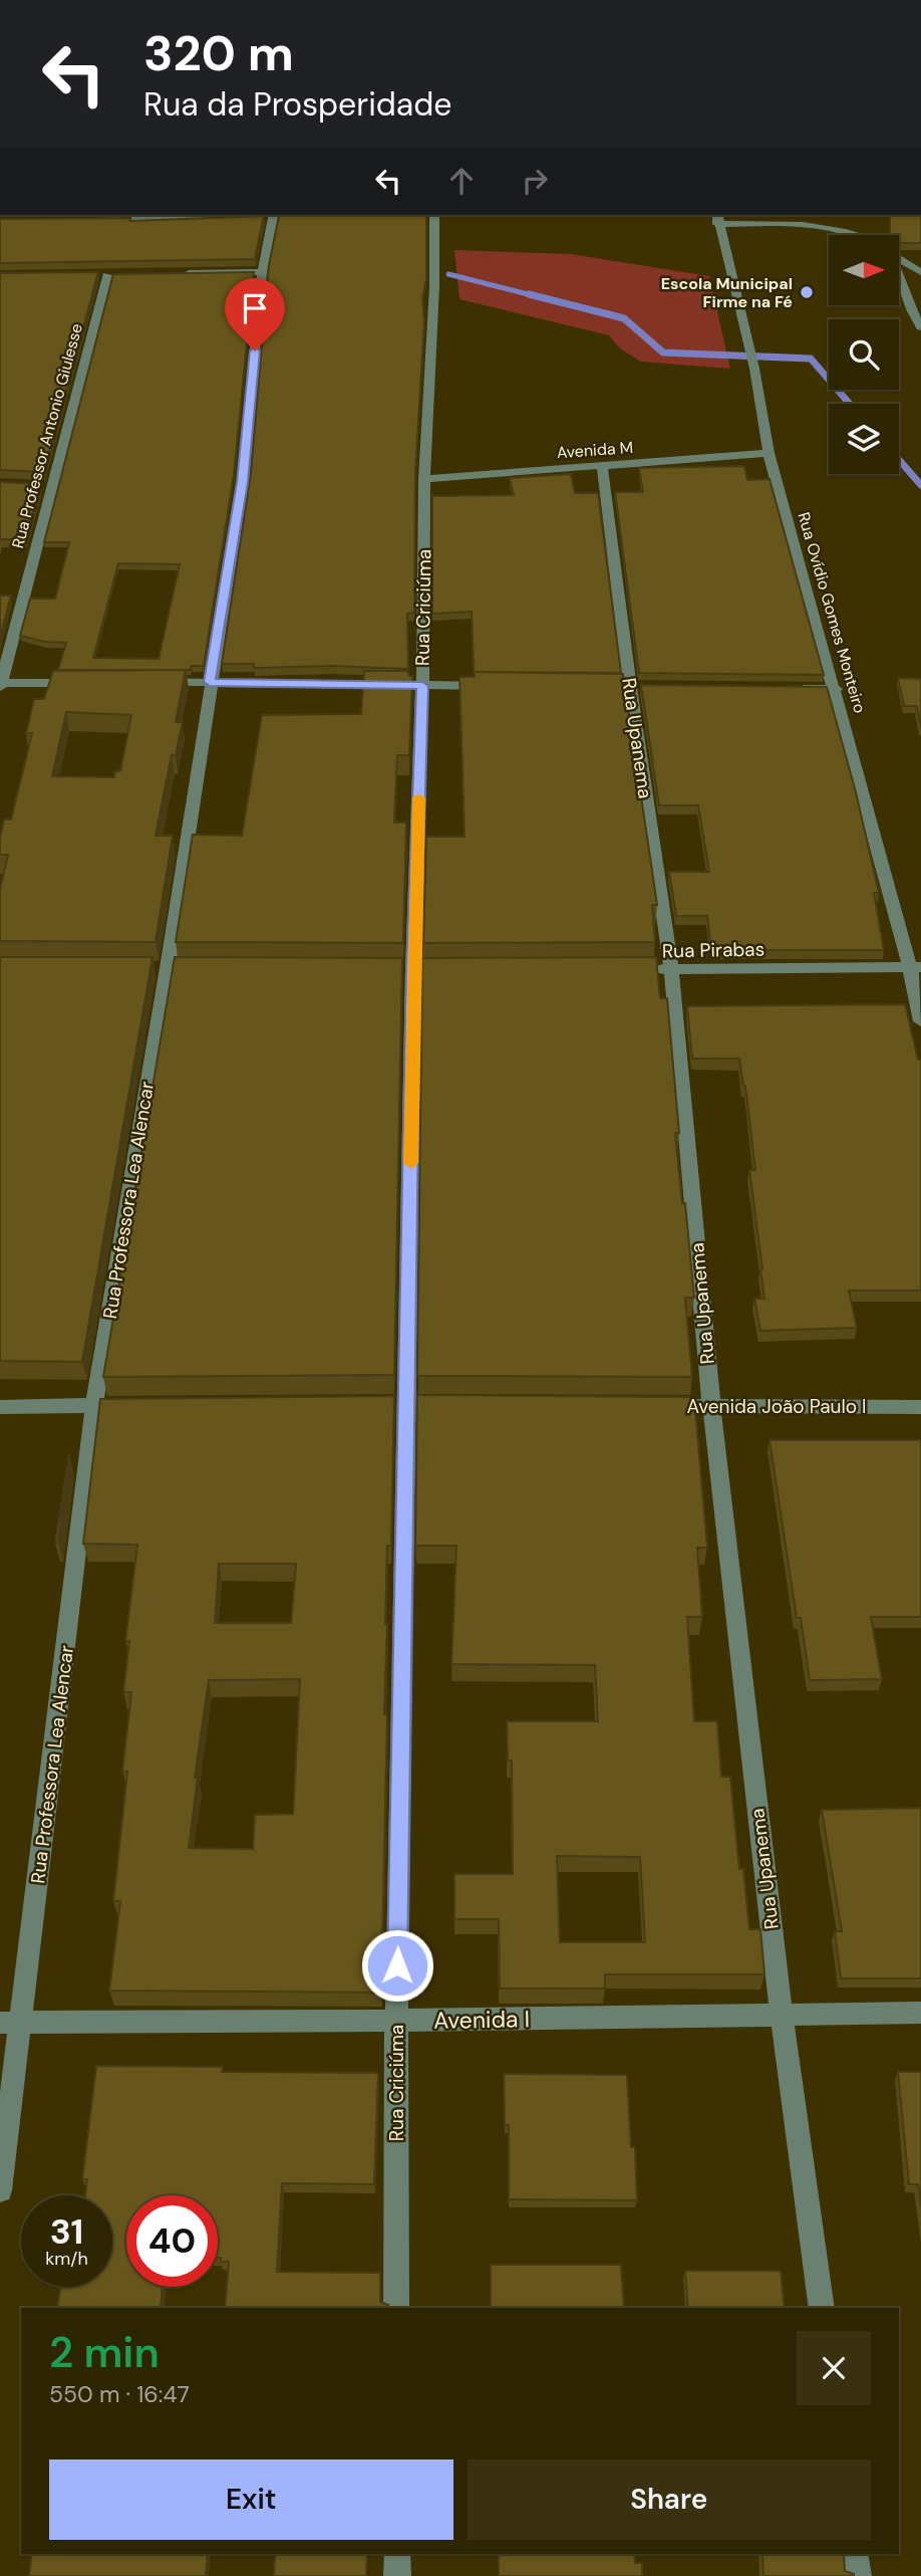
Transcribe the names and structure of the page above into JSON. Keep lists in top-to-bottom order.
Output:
{
  "streets": {
    "street": [
      "Rua Professor Antonio Giulesse",
      "Avenida M",
      "Rua Criciúma",
      "Rua Ovídio Gomes Monteiro",
      "Rua Upanema",
      "Rua Pirabas",
      "Rua Professora Lea Alencar",
      "Avenida João Paulo I",
      "Avenida I"
    ]
  },
  "crossings": [
    ["Avenida M", "Rua Criciúma"],
    ["Avenida M", "Rua Ovídio Gomes Monteiro"],
    ["Avenida M", "Rua Upanema"],
    ["Rua Criciúma", "Avenida I"],
    ["Rua Ovídio Gomes Monteiro", "Rua Pirabas"],
    ["Rua Upanema", "Rua Pirabas"],
    ["Rua Upanema", "Avenida João Paulo I"],
    ["Rua Upanema", "Avenida I"],
    ["Rua Professora Lea Alencar", "Avenida I"]
  ],
  "places": ["Escola Municipal Firme na Fé"],
  "north": "right",
  "page": {
    "turn": ["320 m", "Rua da Prosperidade"],
    "speed": "31 km/h",
    "limit": "40",
    "heading": ["2 min", "550 m · 16:47"],
    "buttons": ["Exit", "Share"]
  }
}
